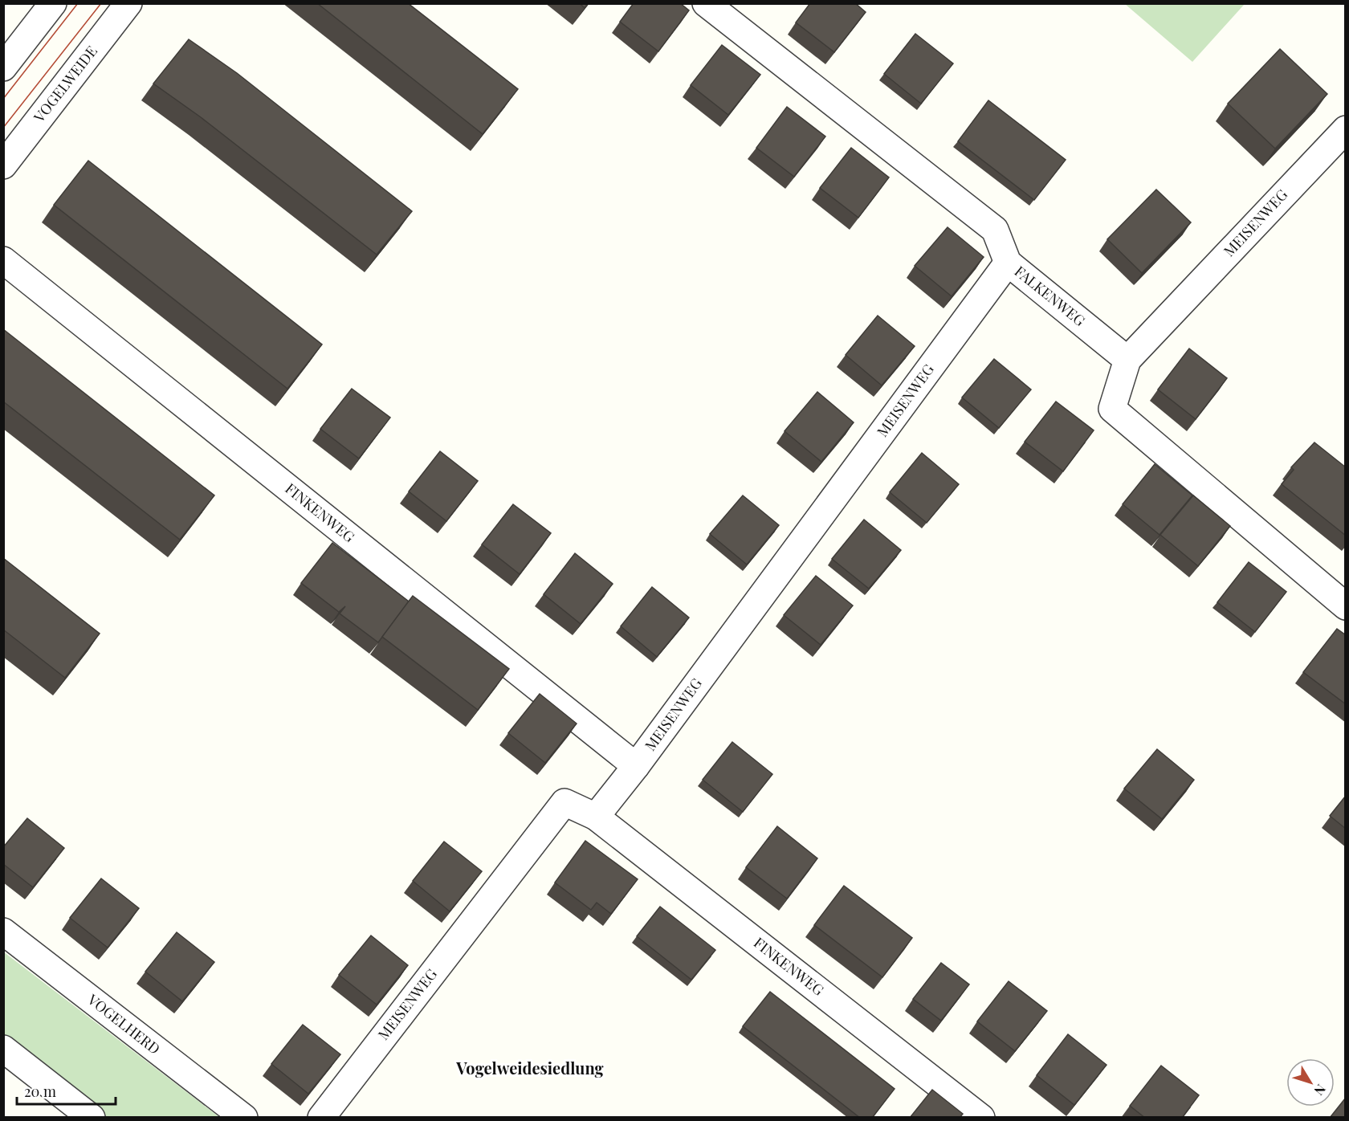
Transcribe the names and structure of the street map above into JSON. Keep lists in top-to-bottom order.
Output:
{
  "streets": {
    "street": [
      "VOGELWEIDE",
      "MEISENWEG",
      "FALKENWEG",
      "FINKENWEG",
      "VOGELHERD"
    ]
  },
  "crossings": [
    ["MEISENWEG", "FALKENWEG"],
    ["MEISENWEG", "FINKENWEG"]
  ],
  "districts": ["Vogelweidesiedlung"],
  "scale_bar": "20 m",
  "north": "bottom right"
}
